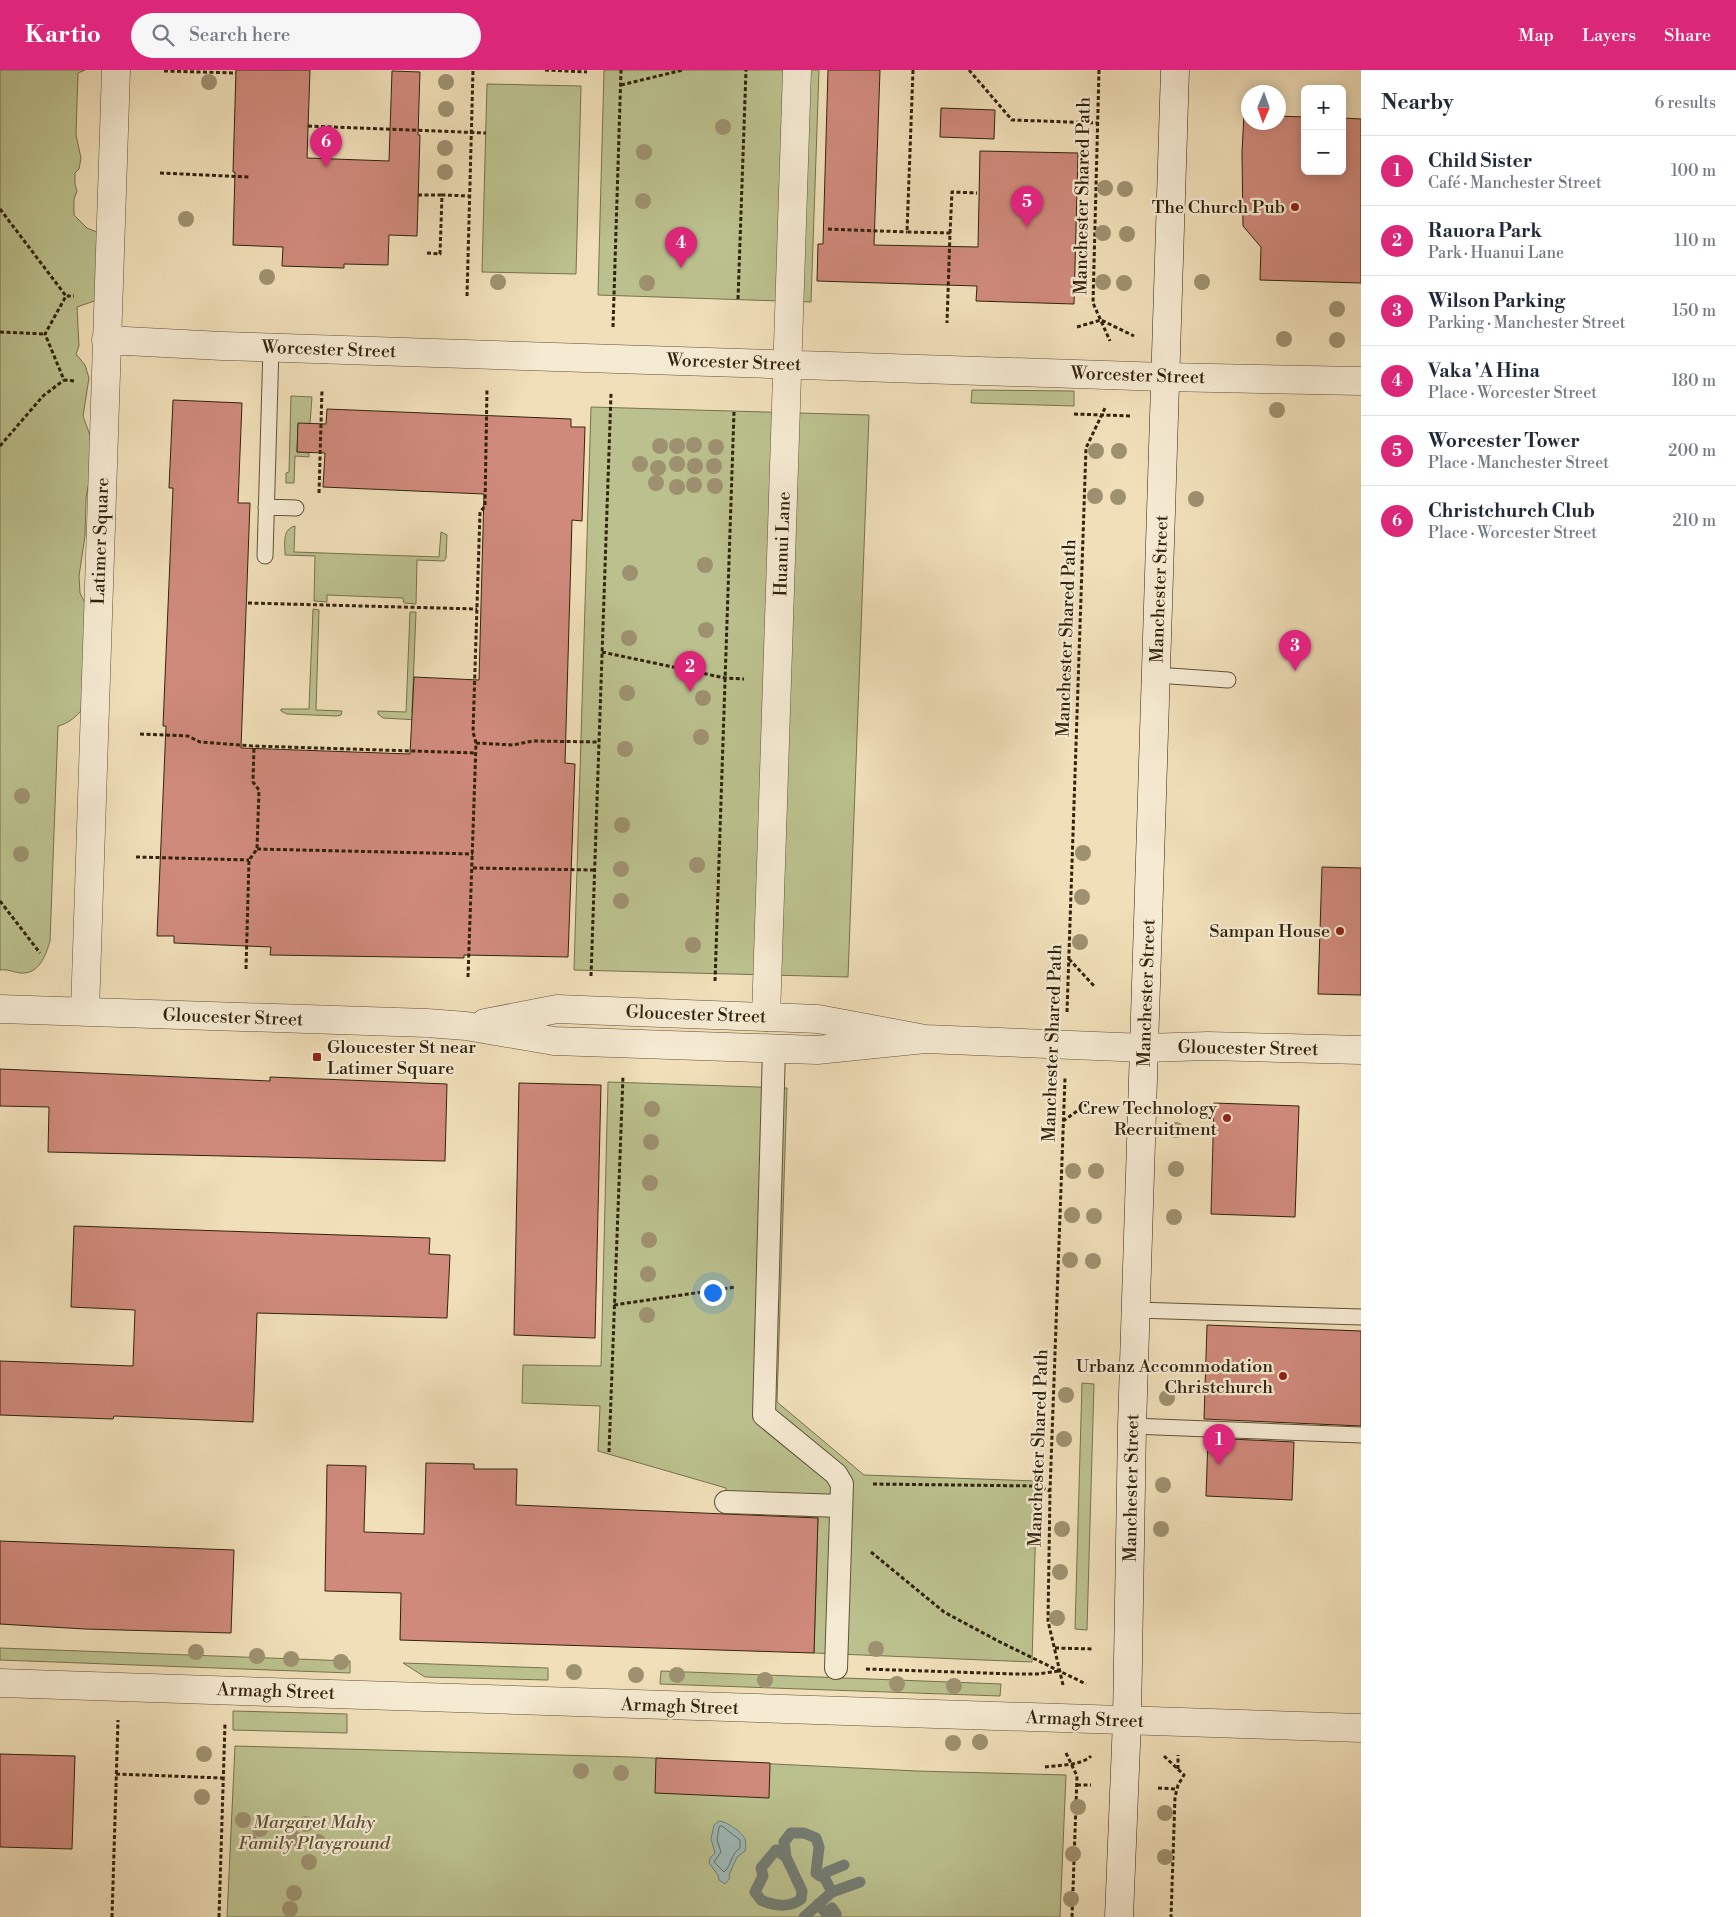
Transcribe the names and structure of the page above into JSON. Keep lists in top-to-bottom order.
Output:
{
  "streets": {
    "street": [
      "Worcester Street",
      "Latimer Square",
      "Huanui Lane",
      "Manchester Street",
      "Gloucester Street",
      "Armagh Street"
    ],
    "path": ["Manchester Shared Path"]
  },
  "crossings": [
    ["Manchester Shared Path", "Gloucester Street"],
    ["Worcester Street", "Latimer Square"],
    ["Worcester Street", "Huanui Lane"],
    ["Worcester Street", "Manchester Street"],
    ["Latimer Square", "Gloucester Street"],
    ["Huanui Lane", "Gloucester Street"],
    ["Manchester Street", "Gloucester Street"],
    ["Manchester Street", "Armagh Street"]
  ],
  "parks": ["Margaret Mahy Family Playground"],
  "places": {
    "other": [
      "The Church Pub",
      "Sampan House",
      "Crew Technology Recruitment",
      "Urbanz Accommodation Christchurch"
    ],
    "transit": ["Gloucester St near Latimer Square"]
  },
  "north": "bottom",
  "page": {
    "header": "Kartio",
    "search": "Search here",
    "nav": ["Map", "Layers", "Share"],
    "heading": ["Nearby", "6 results"],
    "map_buttons": ["+", "−"],
    "pins": [
      "6",
      "5",
      "4",
      "3",
      "2",
      "1"
    ],
    "list": [
      {
        "mark": "1",
        "name": "Child Sister",
        "note": "Café · Manchester Street",
        "value": "100 m"
      },
      {
        "mark": "2",
        "name": "Rauora Park",
        "note": "Park · Huanui Lane",
        "value": "110 m"
      },
      {
        "mark": "3",
        "name": "Wilson Parking",
        "note": "Parking · Manchester Street",
        "value": "150 m"
      },
      {
        "mark": "4",
        "name": "Vaka 'A Hina",
        "note": "Place · Worcester Street",
        "value": "180 m"
      },
      {
        "mark": "5",
        "name": "Worcester Tower",
        "note": "Place · Manchester Street",
        "value": "200 m"
      },
      {
        "mark": "6",
        "name": "Christchurch Club",
        "note": "Place · Worcester Street",
        "value": "210 m"
      }
    ]
  }
}
